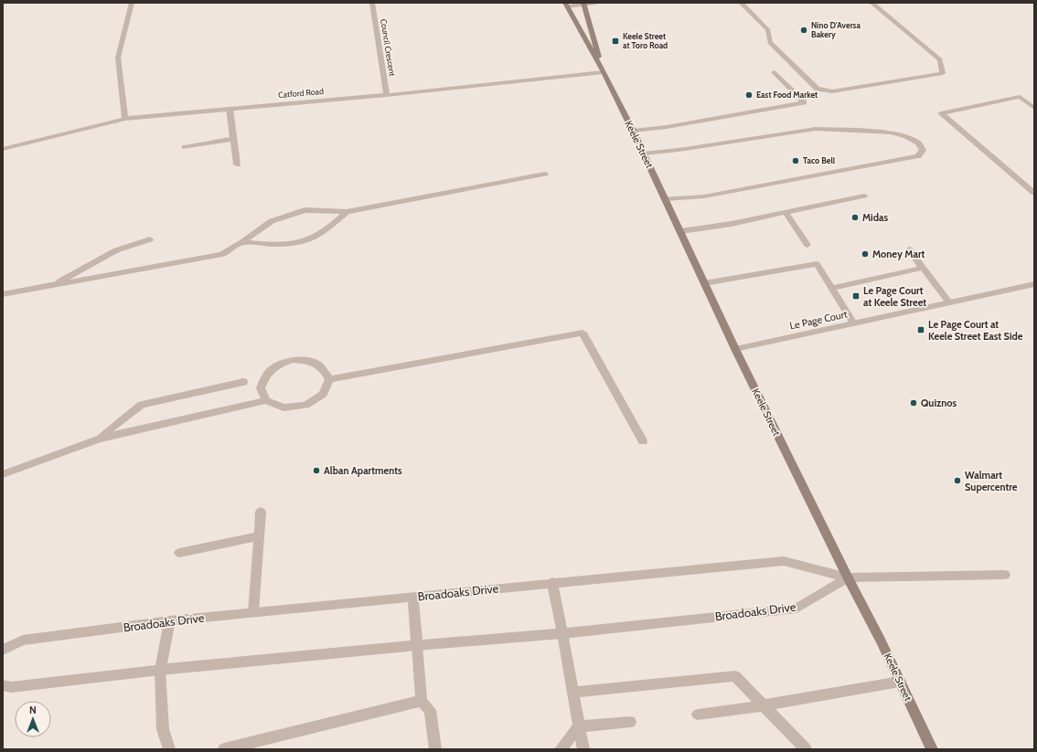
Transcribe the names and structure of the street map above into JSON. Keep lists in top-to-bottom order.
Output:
{
  "streets": {
    "main road": ["Keele Street"],
    "street": [
      "Council Crescent",
      "Catford Road",
      "Le Page Court",
      "Broadoaks Drive"
    ]
  },
  "crossings": [
    ["Council Crescent", "Catford Road"],
    ["Catford Road", "Keele Street"],
    ["Keele Street", "Le Page Court"],
    ["Keele Street", "Broadoaks Drive"]
  ],
  "places": {
    "other": [
      "Nino D'Aversa Bakery",
      "East Food Market",
      "Taco Bell",
      "Midas",
      "Money Mart",
      "Quiznos",
      "Alban Apartments",
      "Walmart Supercentre"
    ],
    "transit": ["Keele Street at Toro Road", "Le Page Court at Keele Street", "Le Page Court at Keele Street East Side"]
  },
  "north": "top"
}
